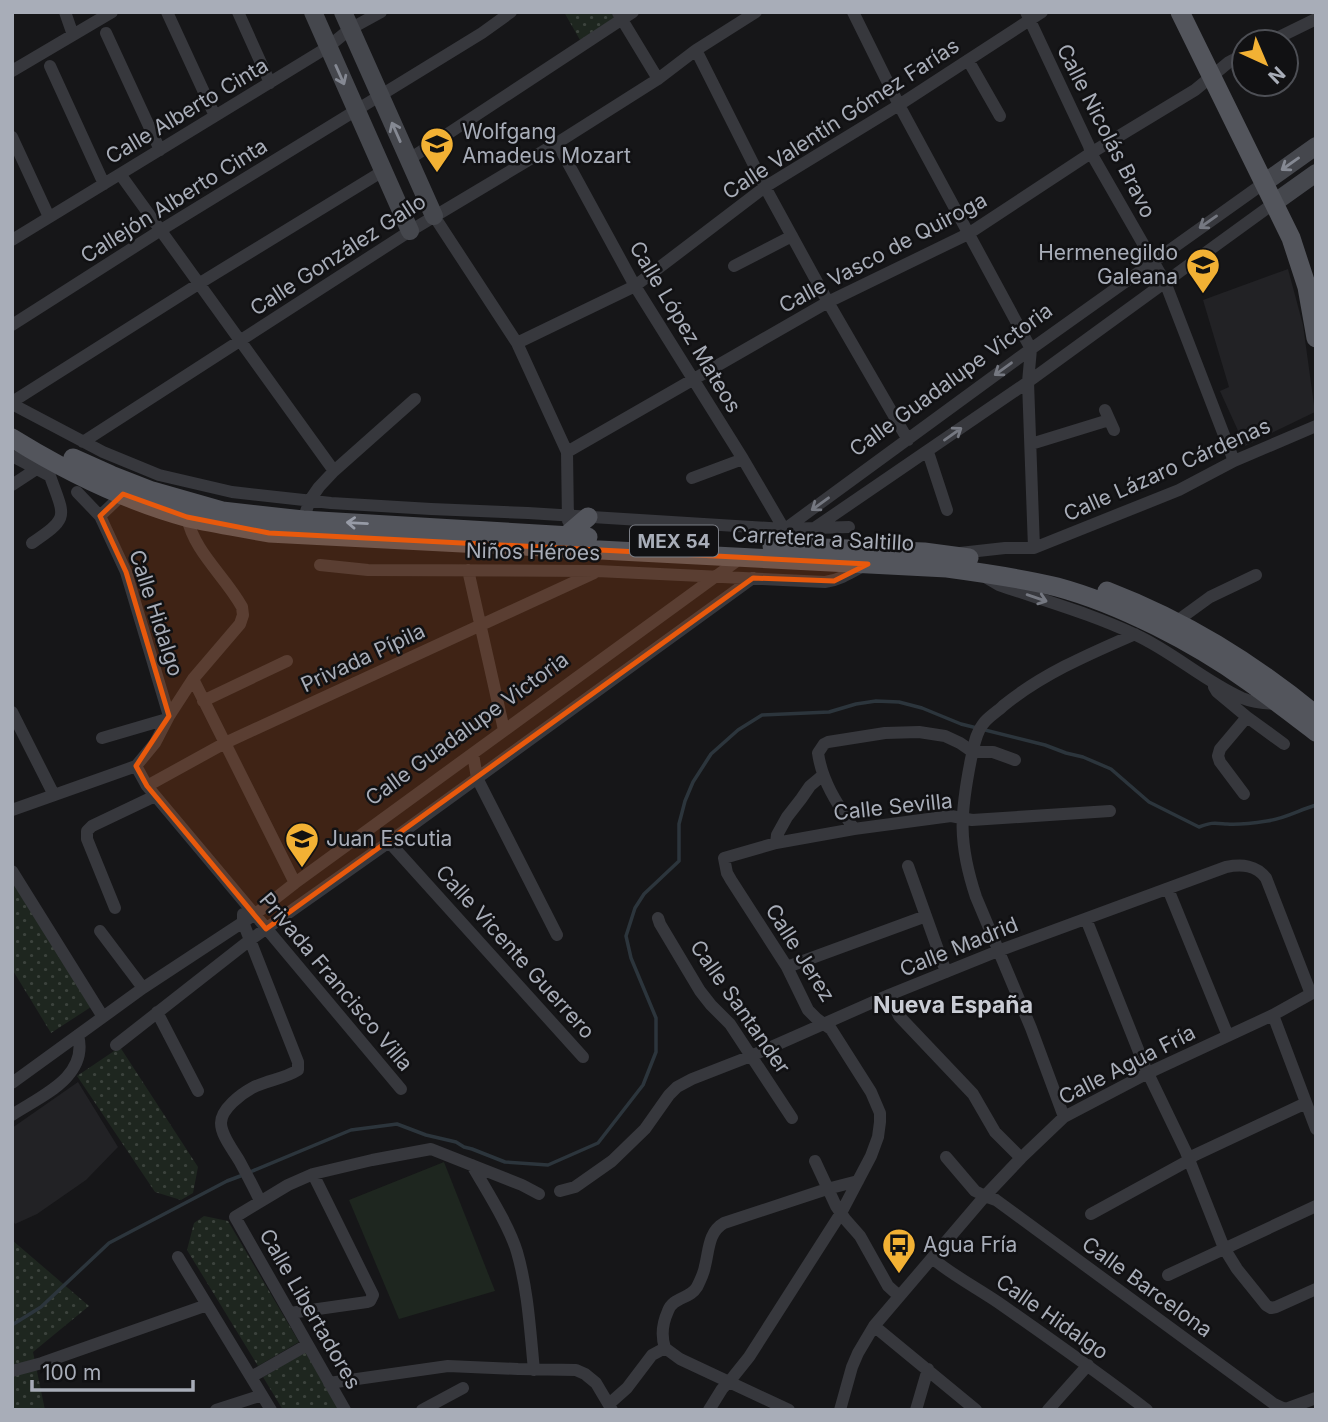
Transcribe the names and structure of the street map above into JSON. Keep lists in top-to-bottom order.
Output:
{
  "streets": {
    "main road": ["Carretera a Saltillo", "MEX 54"],
    "street": [
      "Calle Alberto Cinta",
      "Calle Valentín Gómez Farías",
      "Calle Nicolás Bravo",
      "Callejón Alberto Cinta",
      "Calle Vasco de Quiroga",
      "Calle González Gallo",
      "Calle López Mateos",
      "Calle Guadalupe Victoria",
      "Calle Lázaro Cárdenas",
      "Niños Héroes",
      "Calle Hidalgo",
      "Privada Pípila",
      "Calle Sevilla",
      "Calle Madrid",
      "Calle Vicente Guerrero",
      "Calle Jerez",
      "Privada Francisco Villa",
      "Calle Santander",
      "Calle Agua Fría",
      "Calle Barcelona",
      "Calle Libertadores"
    ]
  },
  "crossings": [
    ["Calle Valentín Gómez Farías", "Calle Nicolás Bravo"],
    ["Calle Valentín Gómez Farías", "Calle López Mateos"],
    ["Calle Nicolás Bravo", "Calle Vasco de Quiroga"],
    ["Calle Nicolás Bravo", "Calle Guadalupe Victoria"],
    ["Calle Nicolás Bravo", "Calle Lázaro Cárdenas"],
    ["Calle Vasco de Quiroga", "Calle López Mateos"],
    ["Calle González Gallo", "Calle López Mateos"],
    ["Calle López Mateos", "Calle Guadalupe Victoria"],
    ["Calle Guadalupe Victoria", "Carretera a Saltillo"],
    ["Calle Guadalupe Victoria", "Niños Héroes"],
    ["Calle Guadalupe Victoria", "Privada Francisco Villa"],
    ["Calle Lázaro Cárdenas", "Carretera a Saltillo"],
    ["Carretera a Saltillo", "Niños Héroes"],
    ["Niños Héroes", "Privada Pípila"],
    ["Calle Hidalgo", "Calle Agua Fría"],
    ["Privada Pípila", "Privada Francisco Villa"],
    ["Calle Sevilla", "Calle Jerez"],
    ["Calle Madrid", "Calle Jerez"],
    ["Calle Madrid", "Calle Santander"],
    ["Calle Madrid", "Calle Agua Fría"],
    ["Calle Agua Fría", "Calle Barcelona"]
  ],
  "districts": ["Nueva España"],
  "places": {
    "school or university": ["Wolfgang Amadeus Mozart", "Hermenegildo Galeana", "Juan Escutia"],
    "bus stop": ["Agua Fría"]
  },
  "scale_bar": "100 m",
  "north": "bottom right"
}
